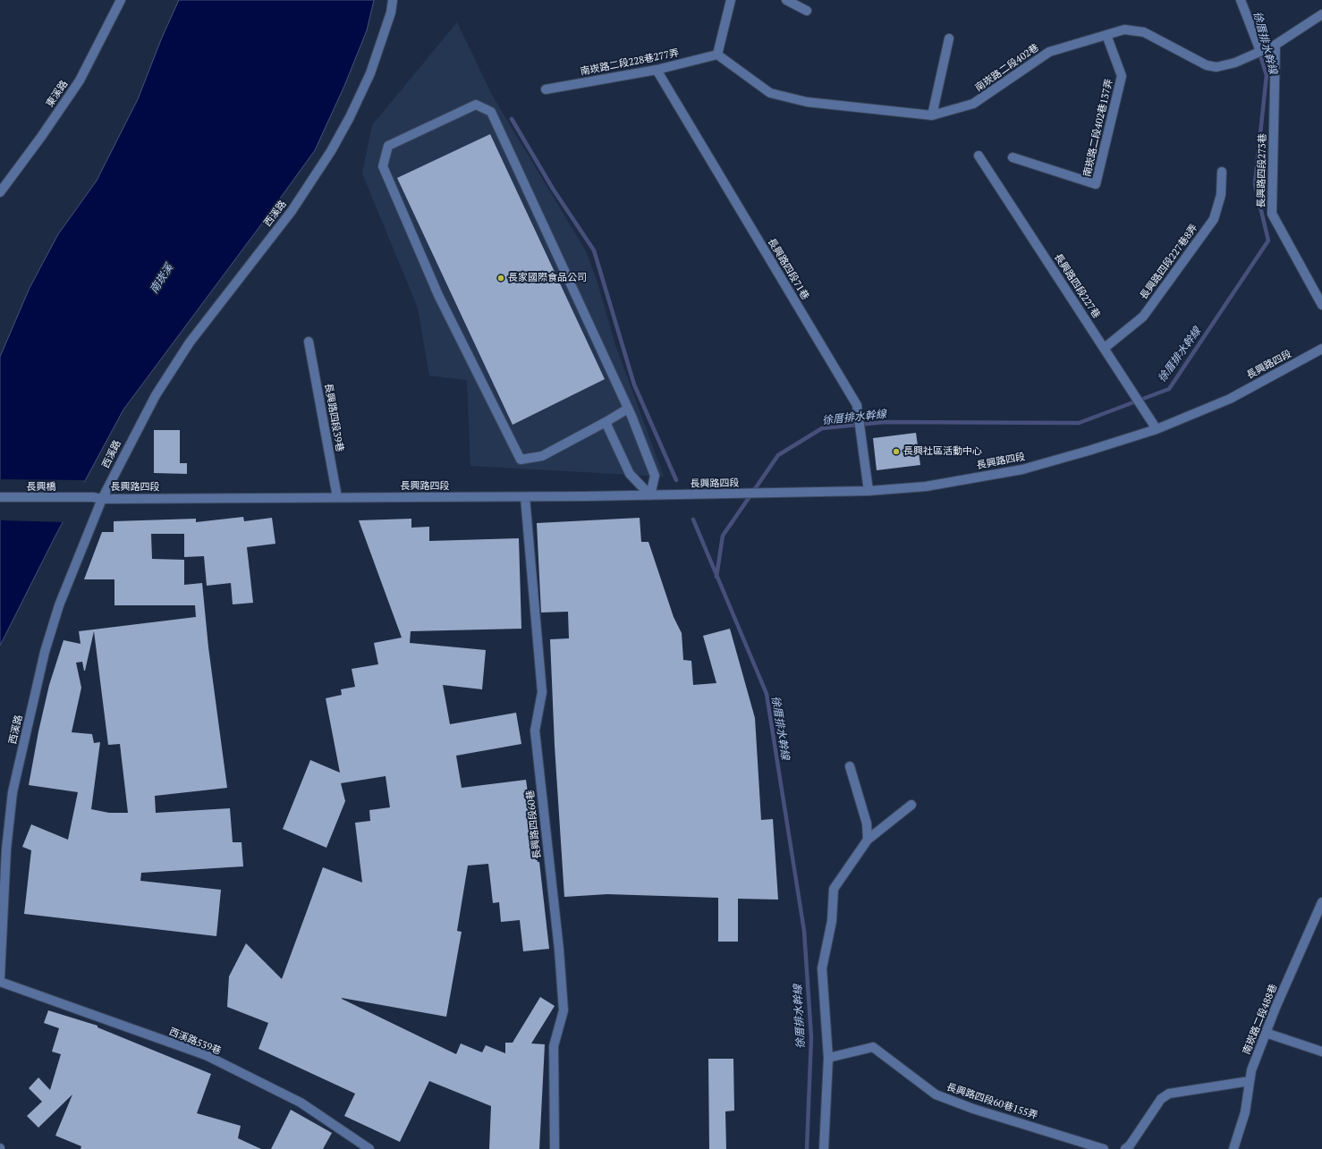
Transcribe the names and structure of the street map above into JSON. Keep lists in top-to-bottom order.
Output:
{
  "streets": {
    "street": [
      "南崁路二段228巷277弄",
      "南崁路二段402巷",
      "東溪路",
      "南崁路二段402巷137弄",
      "長興路四段273巷",
      "西溪路",
      "長興路四段227巷8弄",
      "長興路四段71巷",
      "長興路四段227巷",
      "長興路四段",
      "長興路四段39巷",
      "長興橋",
      "長興路四段60巷",
      "南崁路二段488巷",
      "西溪路539巷",
      "長興路四段60巷155弄"
    ]
  },
  "crossings": [
    ["南崁路二段228巷277弄", "南崁路二段402巷"],
    ["南崁路二段228巷277弄", "長興路四段71巷"],
    ["南崁路二段402巷", "南崁路二段402巷137弄"],
    ["南崁路二段402巷", "長興路四段273巷"],
    ["西溪路", "長興路四段"],
    ["長興路四段227巷8弄", "長興路四段227巷"],
    ["長興路四段71巷", "長興路四段"],
    ["長興路四段227巷", "長興路四段"],
    ["長興路四段", "長興路四段39巷"],
    ["長興路四段", "長興橋"],
    ["長興路四段", "長興路四段60巷"]
  ],
  "water": ["徐厝排水幹線", "南崁溪"],
  "places": ["長家國際食品公司", "長興社區活動中心"]
}
